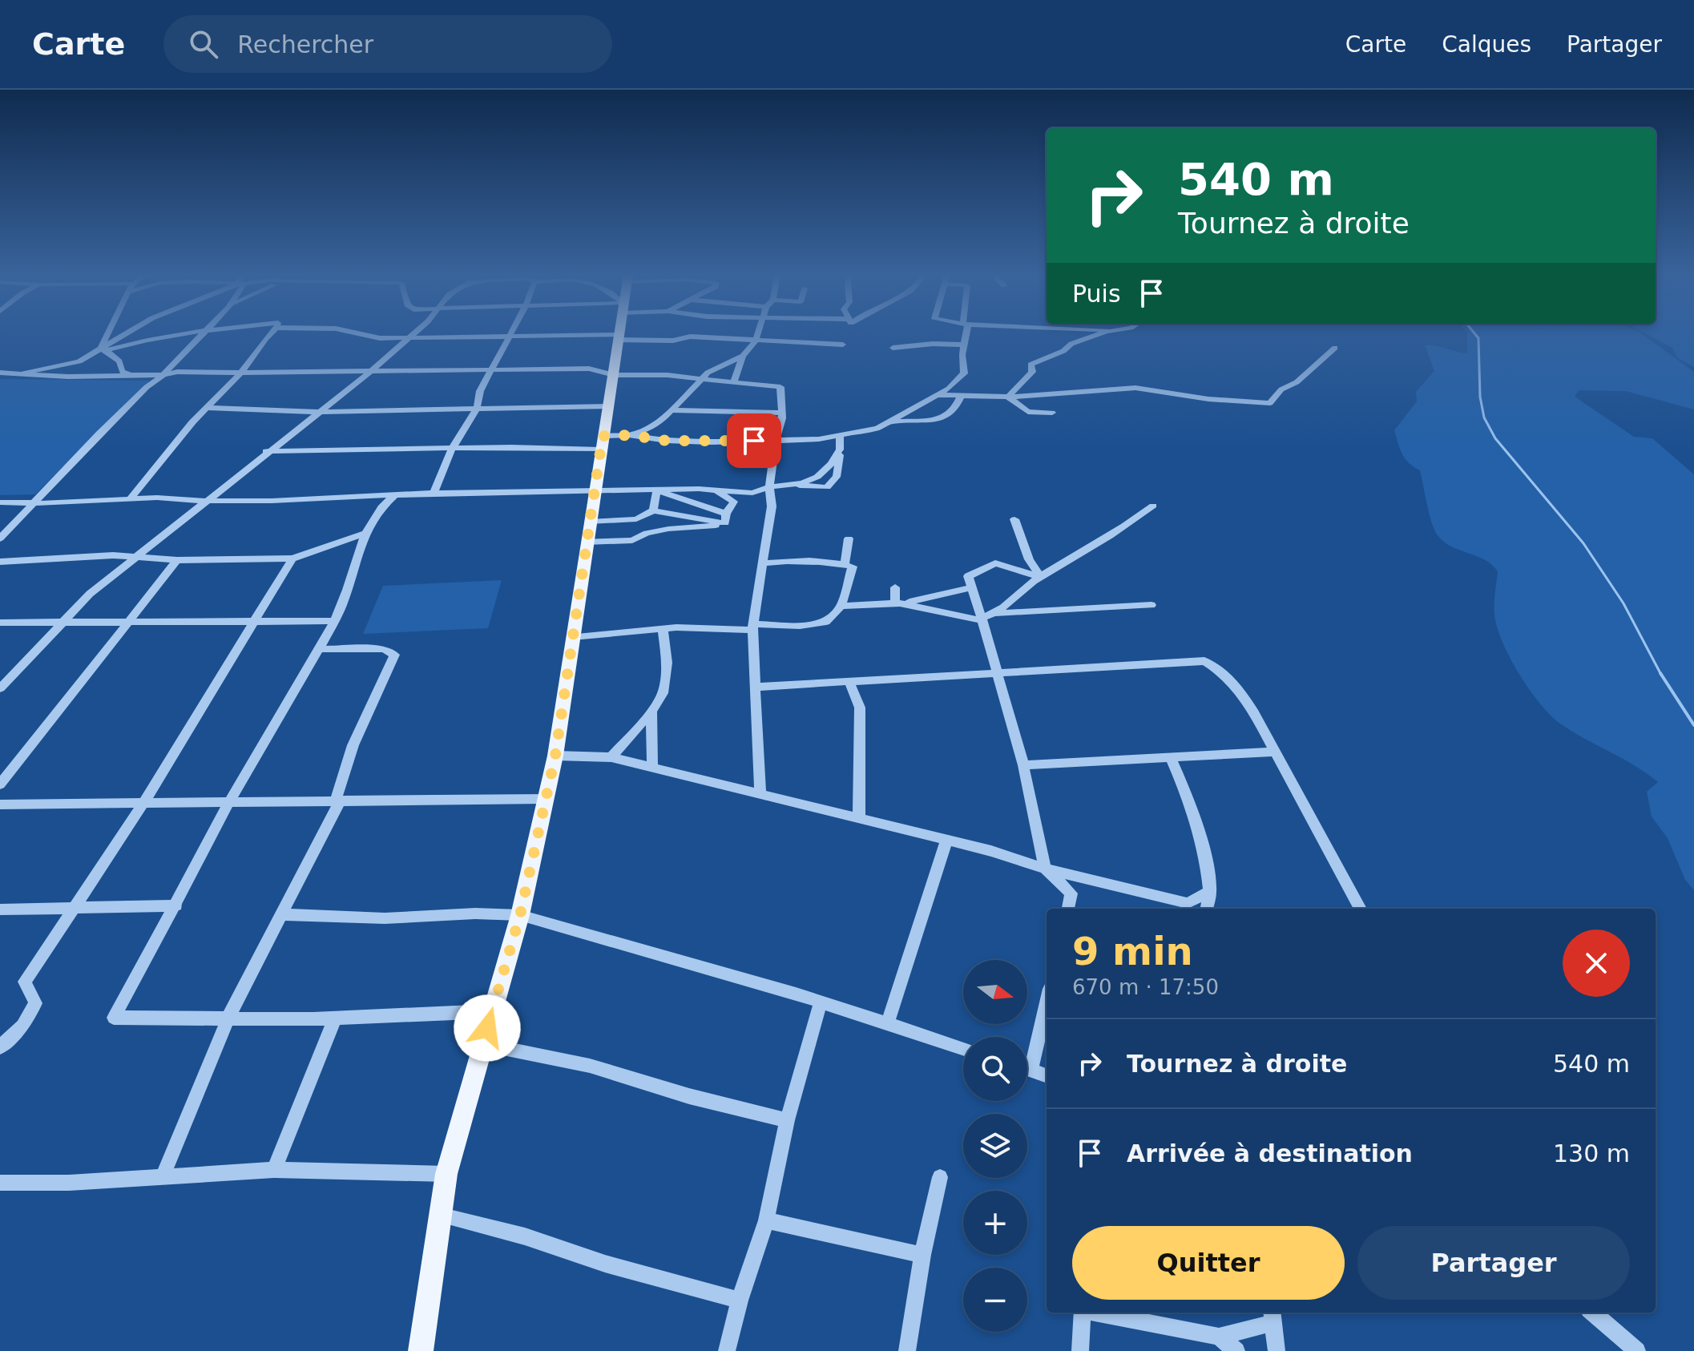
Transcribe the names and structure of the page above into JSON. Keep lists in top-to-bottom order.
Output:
{
  "north": "right",
  "page": {
    "header": "Carte",
    "search": "Rechercher",
    "nav": ["Carte", "Calques", "Partager"],
    "turn": ["540 m", "Tournez à droite"],
    "then": "Puis",
    "heading": ["9 min", "670 m · 17:50"],
    "map_buttons": ["+", "−"],
    "list": [
      {
        "name": "Tournez à droite",
        "value": "540 m"
      },
      {
        "name": "Arrivée à destination",
        "value": "130 m"
      }
    ],
    "buttons": ["Quitter", "Partager"]
  }
}
